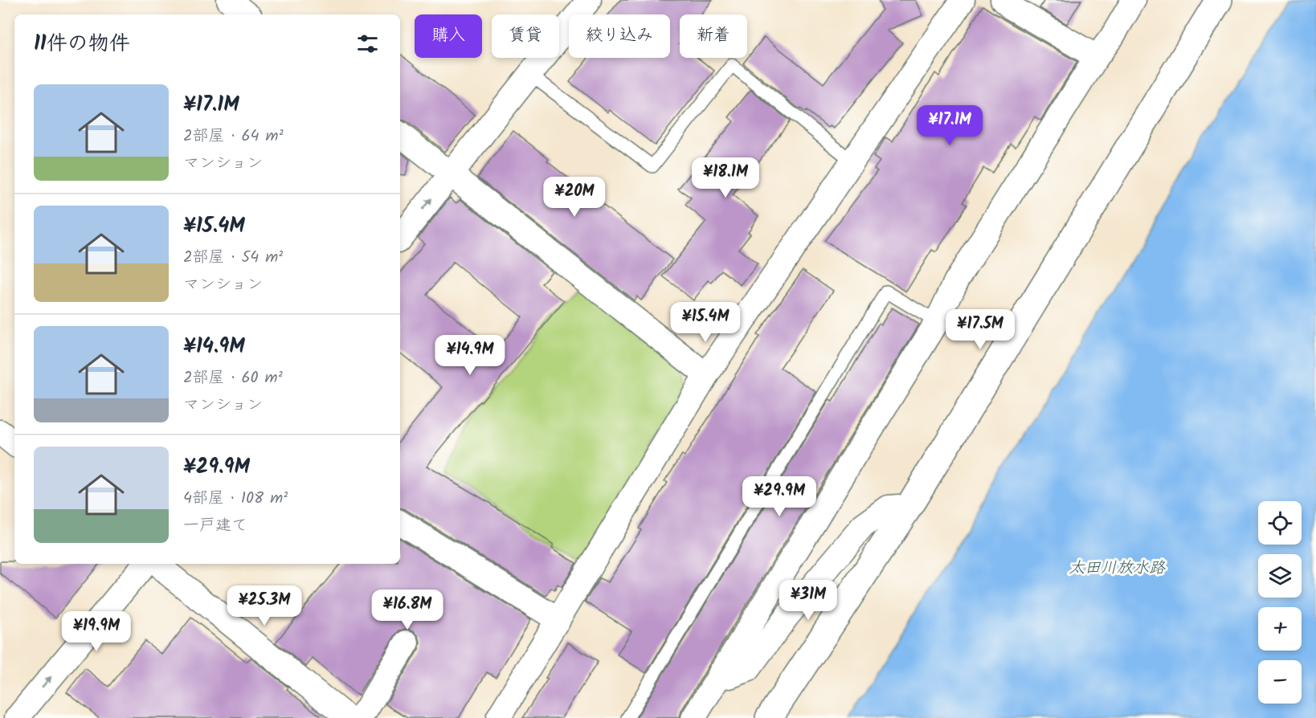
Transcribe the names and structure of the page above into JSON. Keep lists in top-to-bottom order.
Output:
{
  "water": ["太田川放水路"],
  "page": {
    "chip": [
      "購入",
      "賃貸",
      "絞り込み",
      "新着"
    ],
    "heading": "11件の物件",
    "list": [
      {
        "name": "¥17.1M",
        "note": "2部屋 · 64 m² · マンション"
      },
      {
        "name": "¥15.4M",
        "note": "2部屋 · 54 m² · マンション"
      },
      {
        "name": "¥14.9M",
        "note": "2部屋 · 60 m² · マンション"
      },
      {
        "name": "¥29.9M",
        "note": "4部屋 · 108 m² · 一戸建て"
      }
    ],
    "price": [
      "¥17.1M",
      "¥18.1M",
      "¥20M",
      "¥15.4M",
      "¥17.5M",
      "¥14.9M",
      "¥29.9M",
      "¥31M",
      "¥25.3M",
      "¥16.8M",
      "¥19.9M"
    ],
    "map_buttons": ["+", "−"]
  }
}
